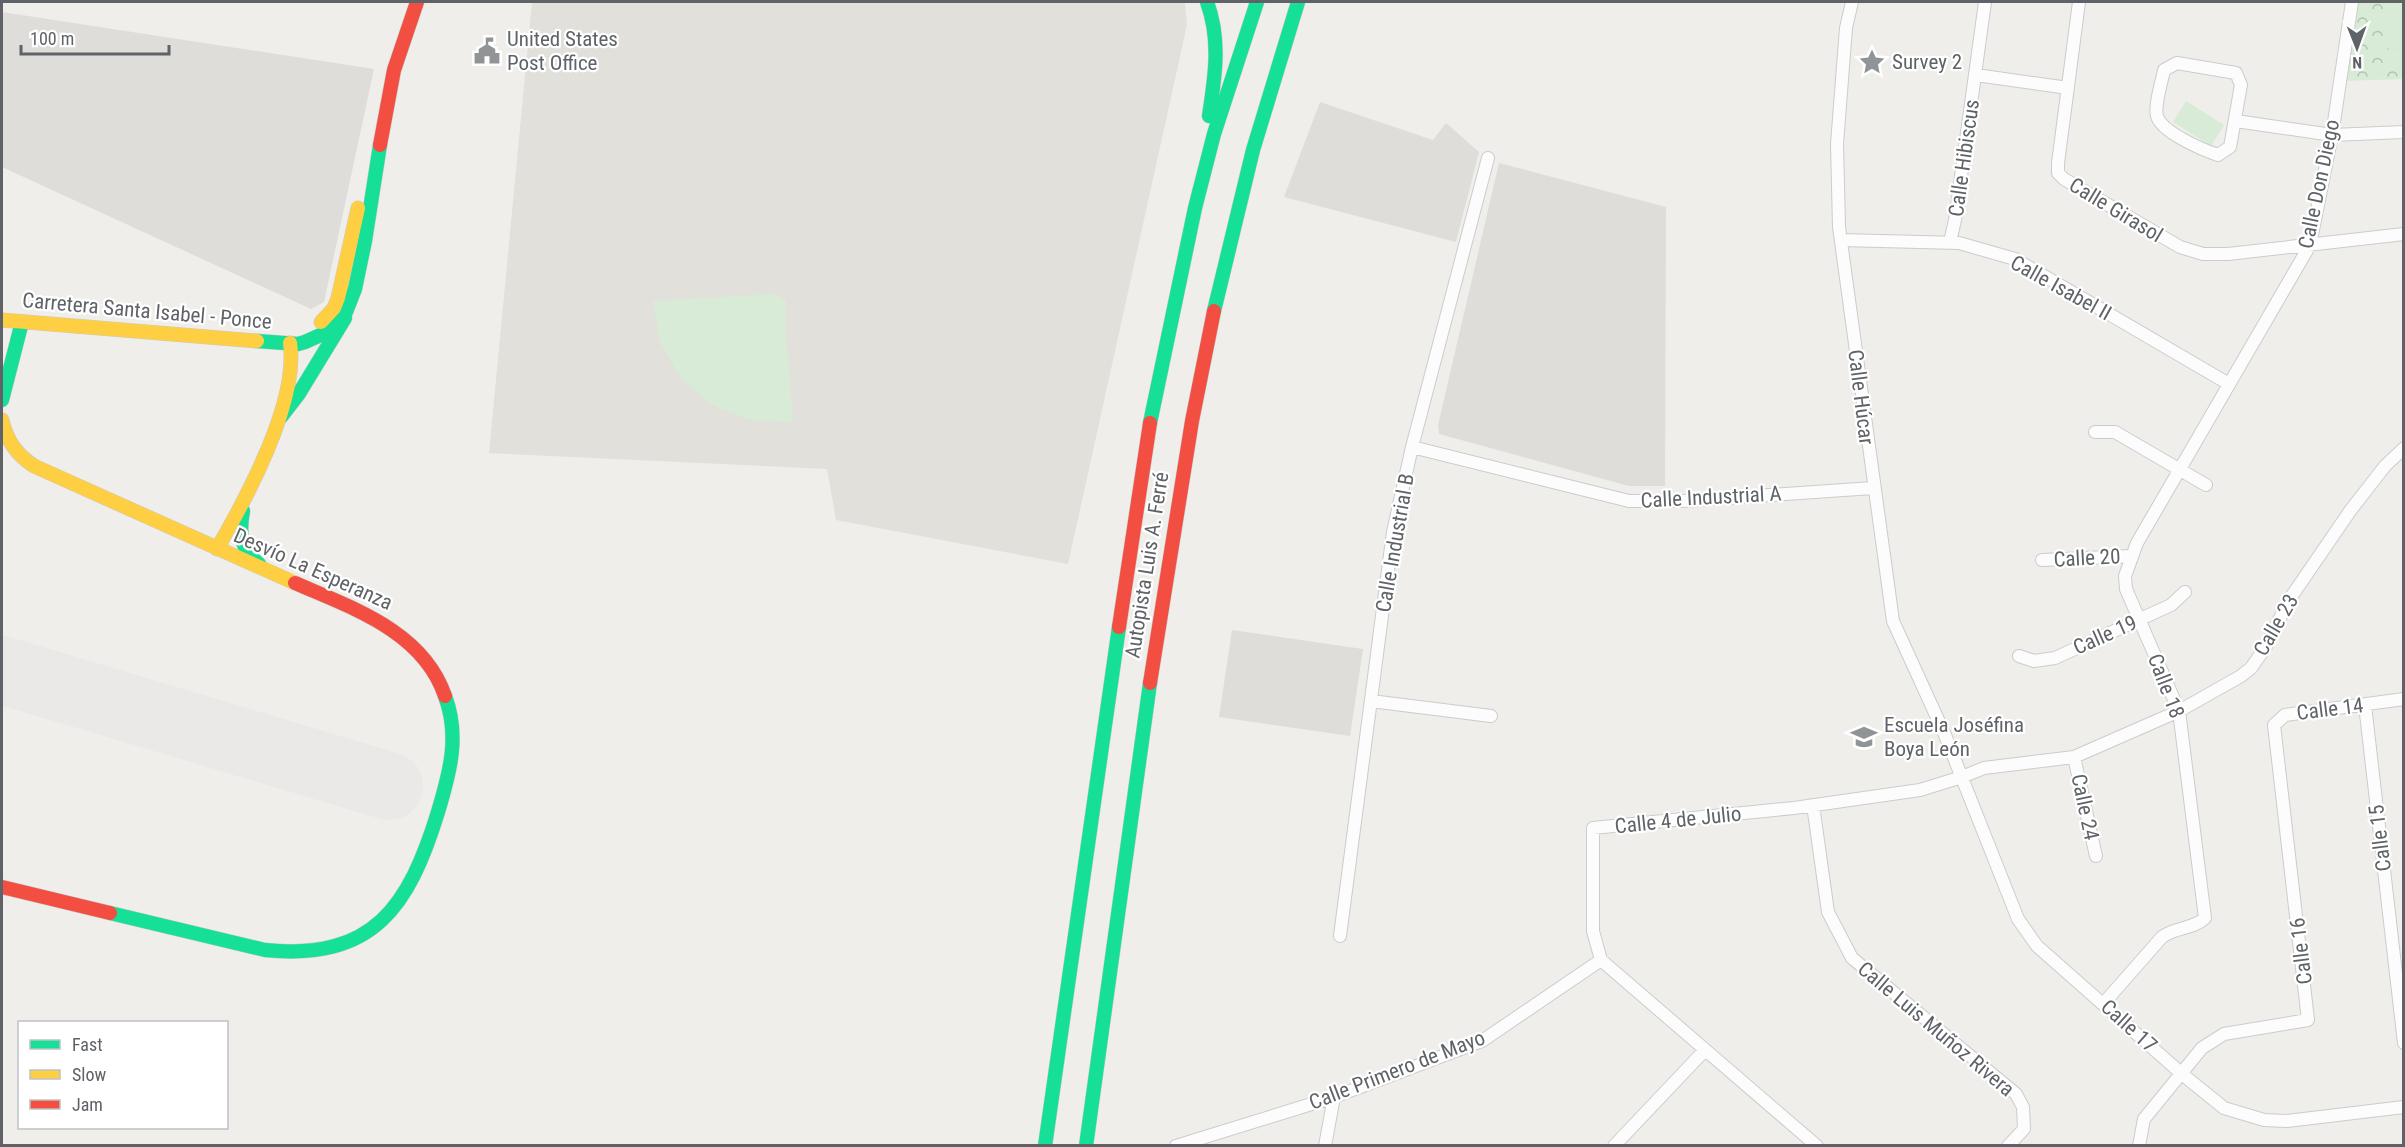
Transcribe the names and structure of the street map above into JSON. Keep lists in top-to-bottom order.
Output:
{
  "streets": {
    "main road": ["Carretera Santa Isabel - Ponce", "Autopista Luis A. Ferré", "Desvío La Esperanza"],
    "street": [
      "Calle Hibiscus",
      "Calle Don Diego",
      "Calle Girasol",
      "Calle Isabel II",
      "Calle Húcar",
      "Calle Industrial A",
      "Calle Industrial B",
      "Calle 20",
      "Calle 23",
      "Calle 19",
      "Calle 18",
      "Calle 14",
      "Calle 24",
      "Calle 4 de Julio",
      "Calle 15",
      "Calle 16",
      "Calle 17",
      "Calle Luis Muñoz Rivera",
      "Calle Primero de Mayo"
    ]
  },
  "crossings": [
    ["Calle Hibiscus", "Calle Isabel II"],
    ["Calle Don Diego", "Calle Girasol"],
    ["Calle Don Diego", "Calle Isabel II"],
    ["Calle Don Diego", "Calle 18"],
    ["Calle Isabel II", "Calle Húcar"],
    ["Calle Isabel II", "Calle 18"],
    ["Calle Húcar", "Calle Industrial A"],
    ["Calle Húcar", "Calle 23"],
    ["Calle Húcar", "Calle 4 de Julio"],
    ["Calle Húcar", "Calle 17"],
    ["Calle Industrial A", "Calle Industrial B"],
    ["Calle 20", "Calle 18"],
    ["Calle 23", "Calle 18"],
    ["Calle 23", "Calle 24"],
    ["Calle 23", "Calle 4 de Julio"],
    ["Calle 23", "Calle 17"],
    ["Calle 19", "Calle 18"],
    ["Calle 18", "Calle 17"],
    ["Calle 14", "Calle 15"],
    ["Calle 14", "Calle 16"],
    ["Calle 4 de Julio", "Calle 17"],
    ["Calle 4 de Julio", "Calle Luis Muñoz Rivera"],
    ["Calle 4 de Julio", "Calle Primero de Mayo"],
    ["Calle 16", "Calle 17"]
  ],
  "places": {
    "public building": ["United States Post Office"],
    "place": ["Survey 2"],
    "school or university": ["Escuela Joséfina Boya León"]
  },
  "legend": ["Fast", "Slow", "Jam"],
  "scale_bar": "100 m",
  "north": "bottom"
}
